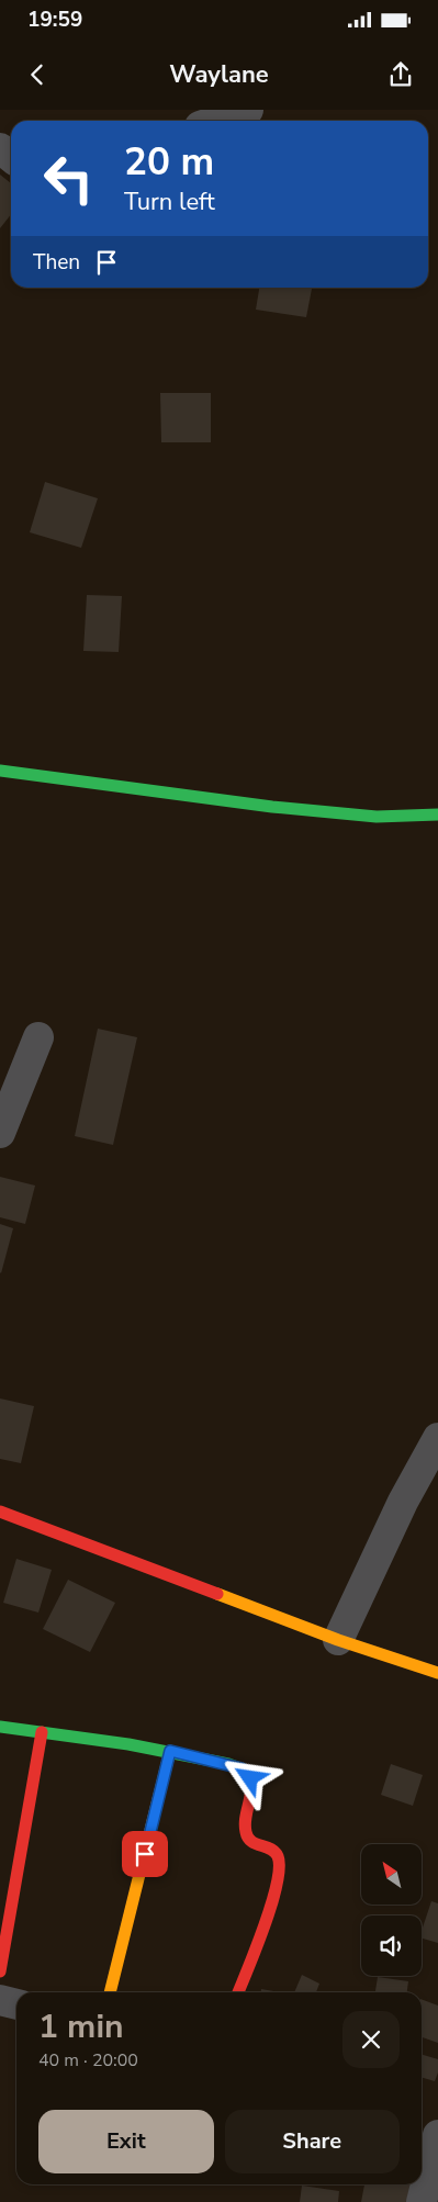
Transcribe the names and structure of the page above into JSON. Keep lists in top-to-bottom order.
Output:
{
  "north": "top left",
  "page": {
    "status": "19:59",
    "header": "Waylane",
    "turn": ["20 m", "Turn left"],
    "then": "Then",
    "heading": ["1 min", "40 m · 20:00"],
    "buttons": ["Exit", "Share"]
  }
}
